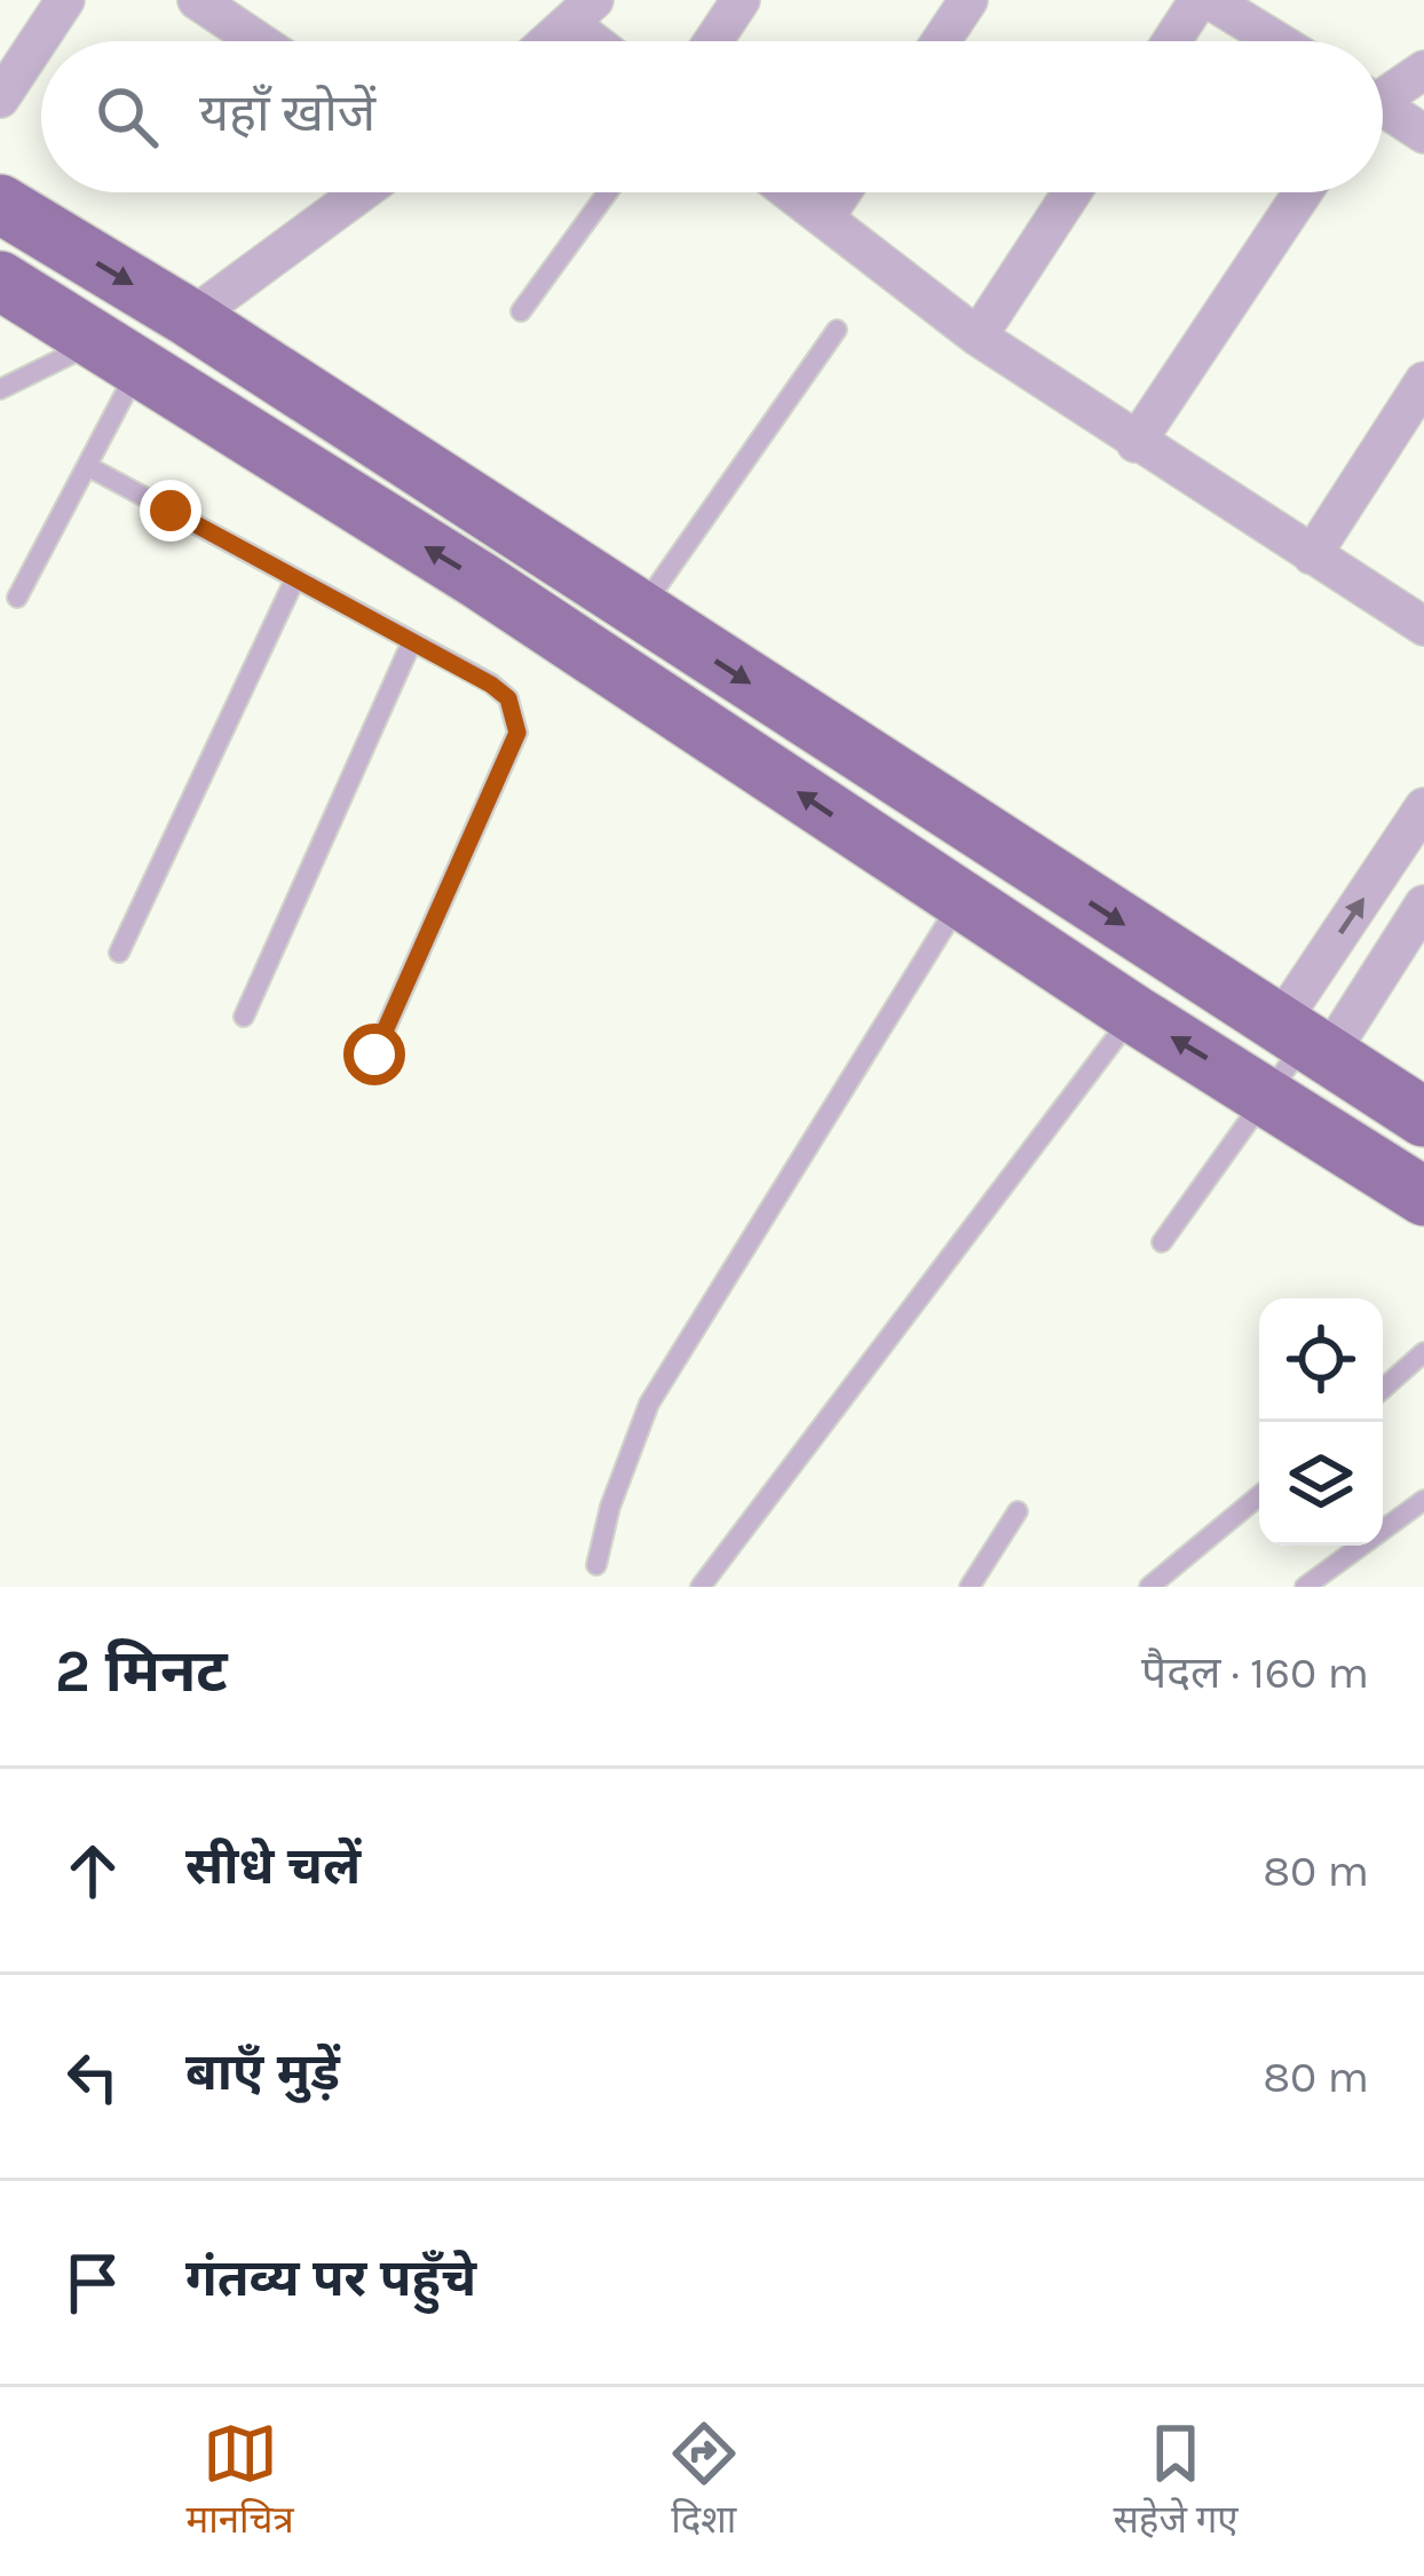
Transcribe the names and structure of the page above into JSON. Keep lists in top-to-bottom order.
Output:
{
  "page": {
    "search": "यहाँ खोजें",
    "heading": ["2 मिनट", "पैदल · 160 m"],
    "list": [
      ["सीधे चलें", "80 m"],
      ["बाएँ मुड़ें", "80 m"],
      "गंतव्य पर पहुँचे"
    ],
    "nav": ["मानचित्र", "दिशा", "सहेजे गए"]
  }
}
